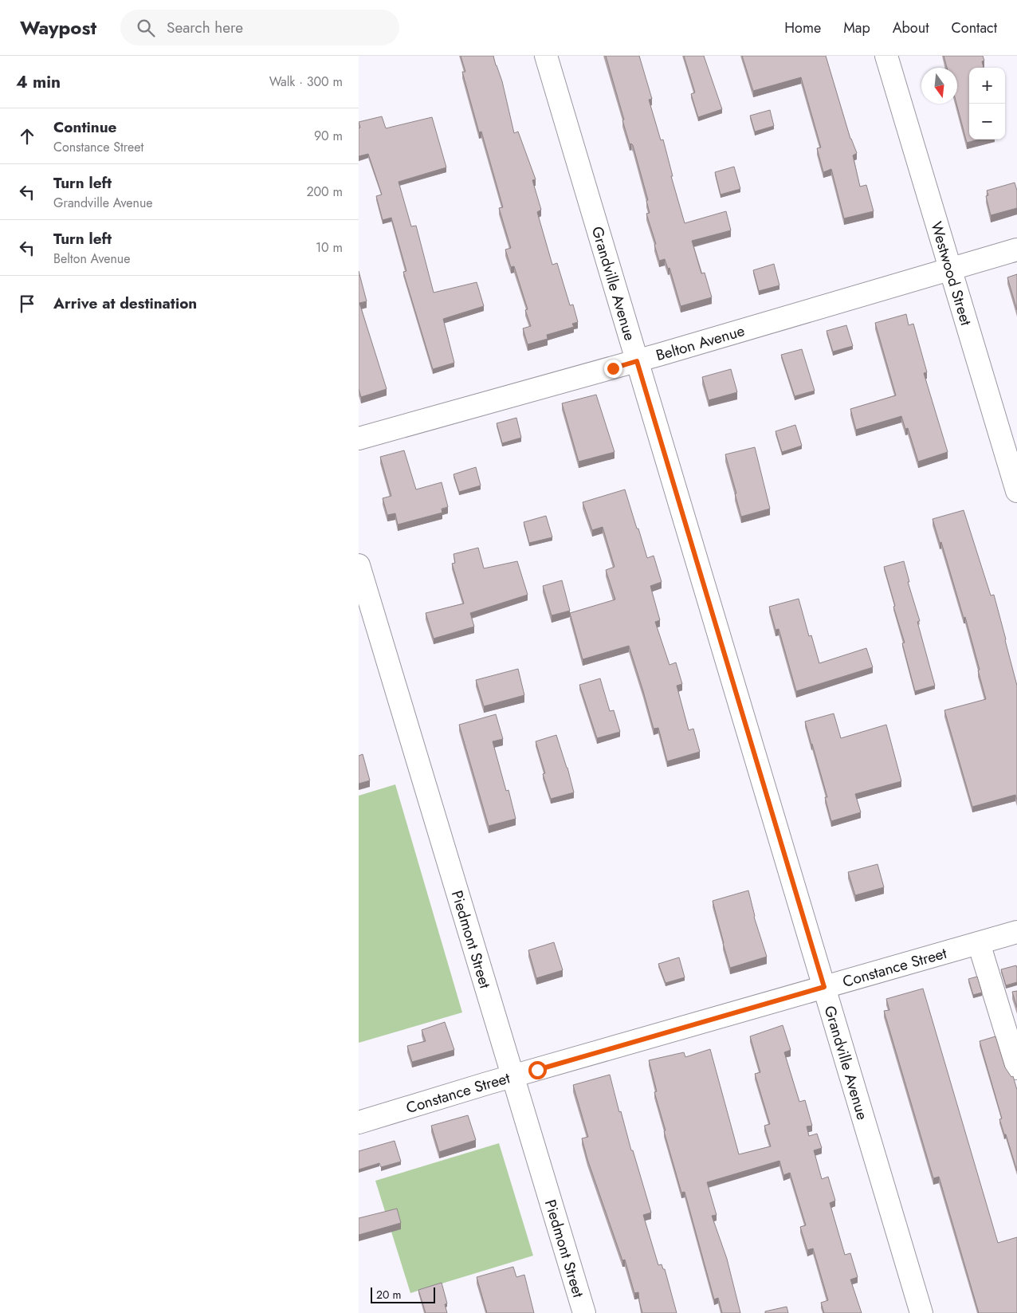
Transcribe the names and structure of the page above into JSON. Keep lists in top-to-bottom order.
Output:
{
  "streets": {
    "street": [
      "Westwood Street",
      "Grandville Avenue",
      "Belton Avenue",
      "Piedmont Street",
      "Constance Street"
    ]
  },
  "crossings": [
    ["Westwood Street", "Belton Avenue"],
    ["Grandville Avenue", "Belton Avenue"],
    ["Grandville Avenue", "Constance Street"],
    ["Piedmont Street", "Constance Street"]
  ],
  "scale_bar": "20 m",
  "north": "bottom",
  "page": {
    "header": "Waypost",
    "search": "Search here",
    "nav": [
      "Home",
      "Map",
      "About",
      "Contact"
    ],
    "heading": ["4 min", "Walk · 300 m"],
    "map_buttons": ["+", "−"],
    "list": [
      ["Continue", "Constance Street", "90 m"],
      ["Turn left", "Grandville Avenue", "200 m"],
      ["Turn left", "Belton Avenue", "10 m"],
      "Arrive at destination"
    ],
    "scale": "20 m"
  }
}
